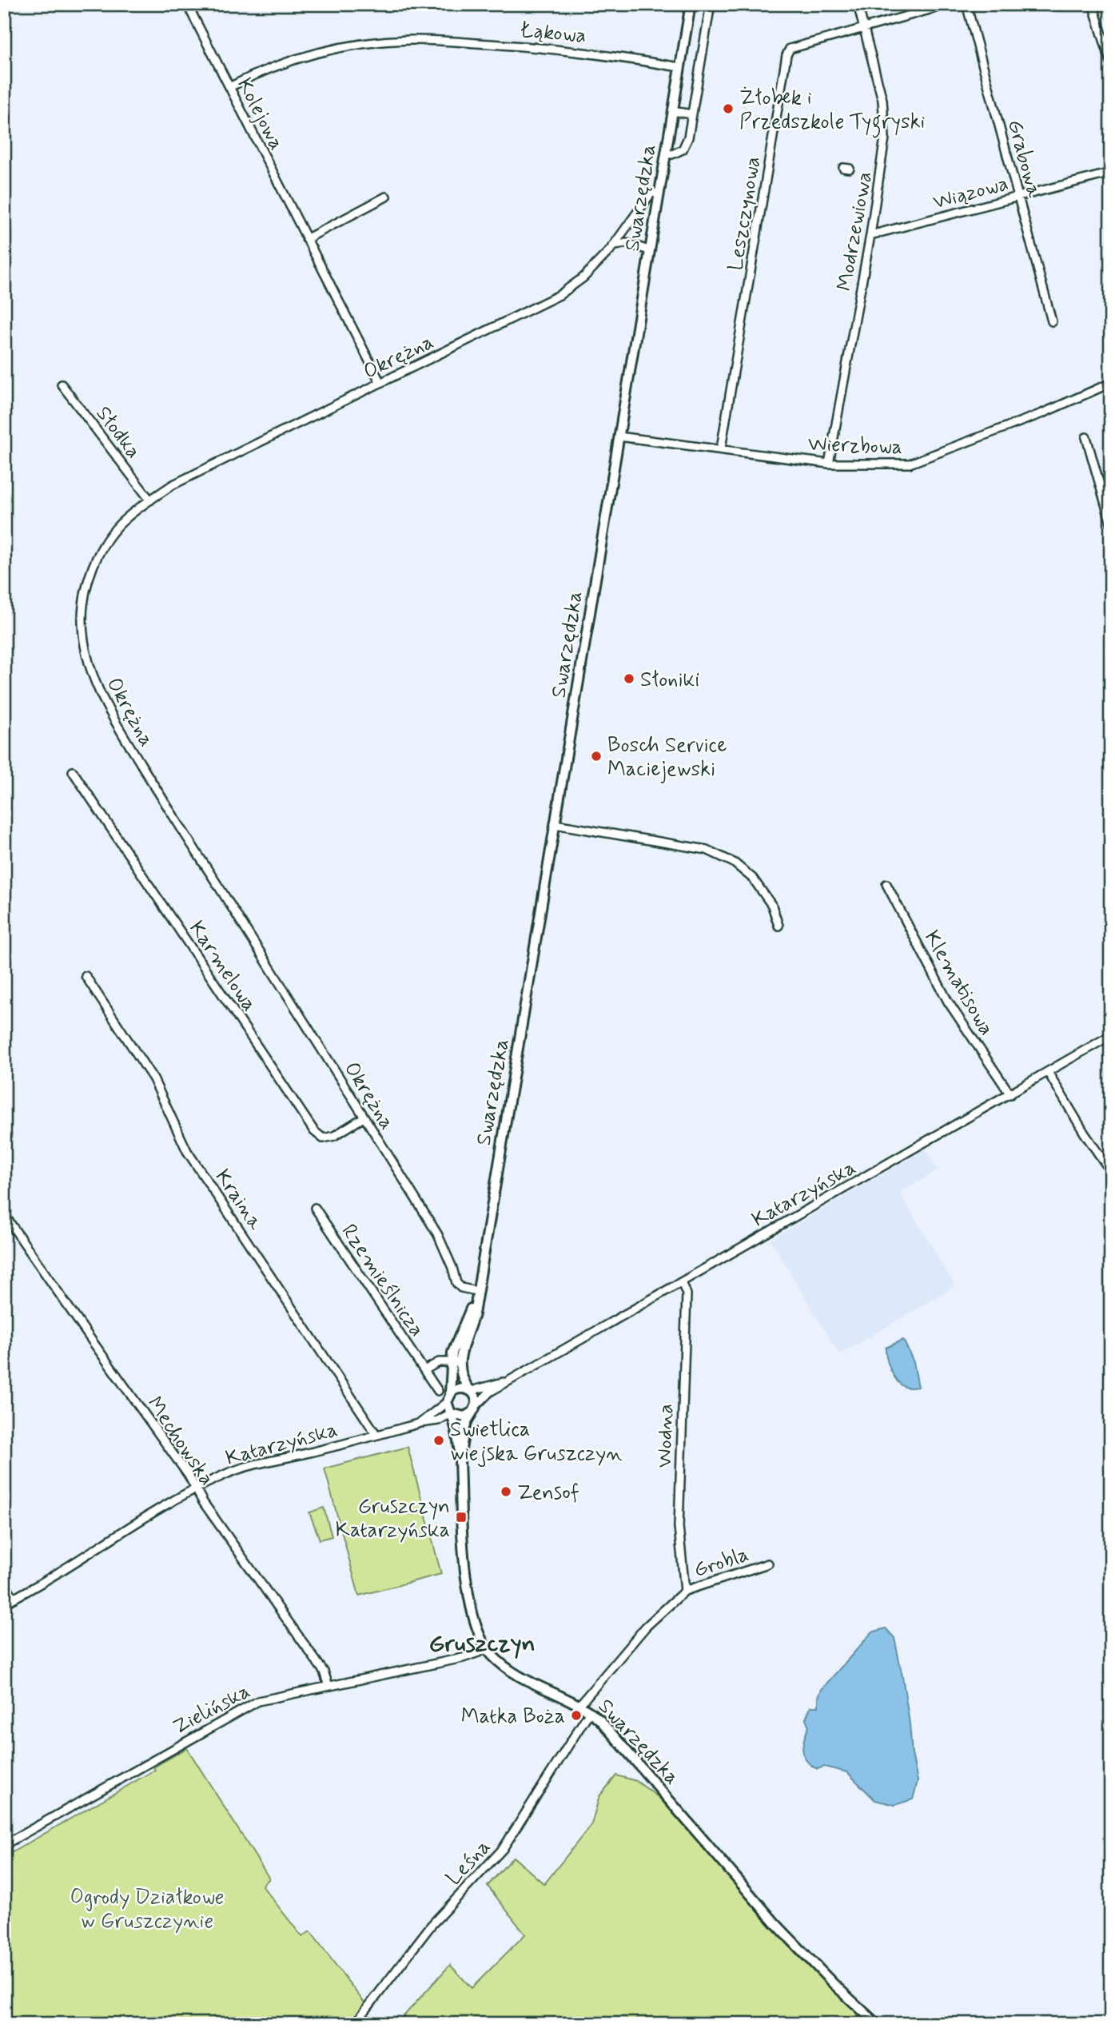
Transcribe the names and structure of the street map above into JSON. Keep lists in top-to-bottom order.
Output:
{
  "streets": {
    "street": [
      "Łąkowa",
      "Kolejowa",
      "Grabowa",
      "Wiązowa",
      "Swarzędzka",
      "Leszczynowa",
      "Modrzewiowa",
      "Okrężna",
      "Słodka",
      "Wierzbowa",
      "Karmelowa",
      "Klematisowa",
      "Katarzyńska",
      "Kraina",
      "Rzemieślnicza",
      "Wodna",
      "Mechowska",
      "Grobla",
      "Zielińska",
      "Leśna"
    ]
  },
  "crossings": [
    ["Łąkowa", "Kolejowa"],
    ["Łąkowa", "Swarzędzka"],
    ["Kolejowa", "Okrężna"],
    ["Grabowa", "Wiązowa"],
    ["Wiązowa", "Modrzewiowa"],
    ["Swarzędzka", "Okrężna"],
    ["Swarzędzka", "Wierzbowa"],
    ["Swarzędzka", "Katarzyńska"],
    ["Swarzędzka", "Zielińska"],
    ["Swarzędzka", "Leśna"],
    ["Leszczynowa", "Modrzewiowa"],
    ["Leszczynowa", "Wierzbowa"],
    ["Modrzewiowa", "Wierzbowa"],
    ["Okrężna", "Słodka"],
    ["Okrężna", "Karmelowa"],
    ["Klematisowa", "Katarzyńska"],
    ["Katarzyńska", "Kraina"],
    ["Katarzyńska", "Wodna"],
    ["Katarzyńska", "Mechowska"],
    ["Wodna", "Grobla"],
    ["Mechowska", "Zielińska"]
  ],
  "districts": ["Gruszczyn"],
  "parks": ["Ogrody Działkowe w Gruszczynie"],
  "places": {
    "other": [
      "Żłobek i Przedszkole Tygryski",
      "Słoniki",
      "Bosch Service Maciejewski",
      "Swietlica wiejska Gruszczyn",
      "Zensof",
      "Matka Boża"
    ],
    "transit": ["Gruszczyn Katarzyńska"]
  }
}
